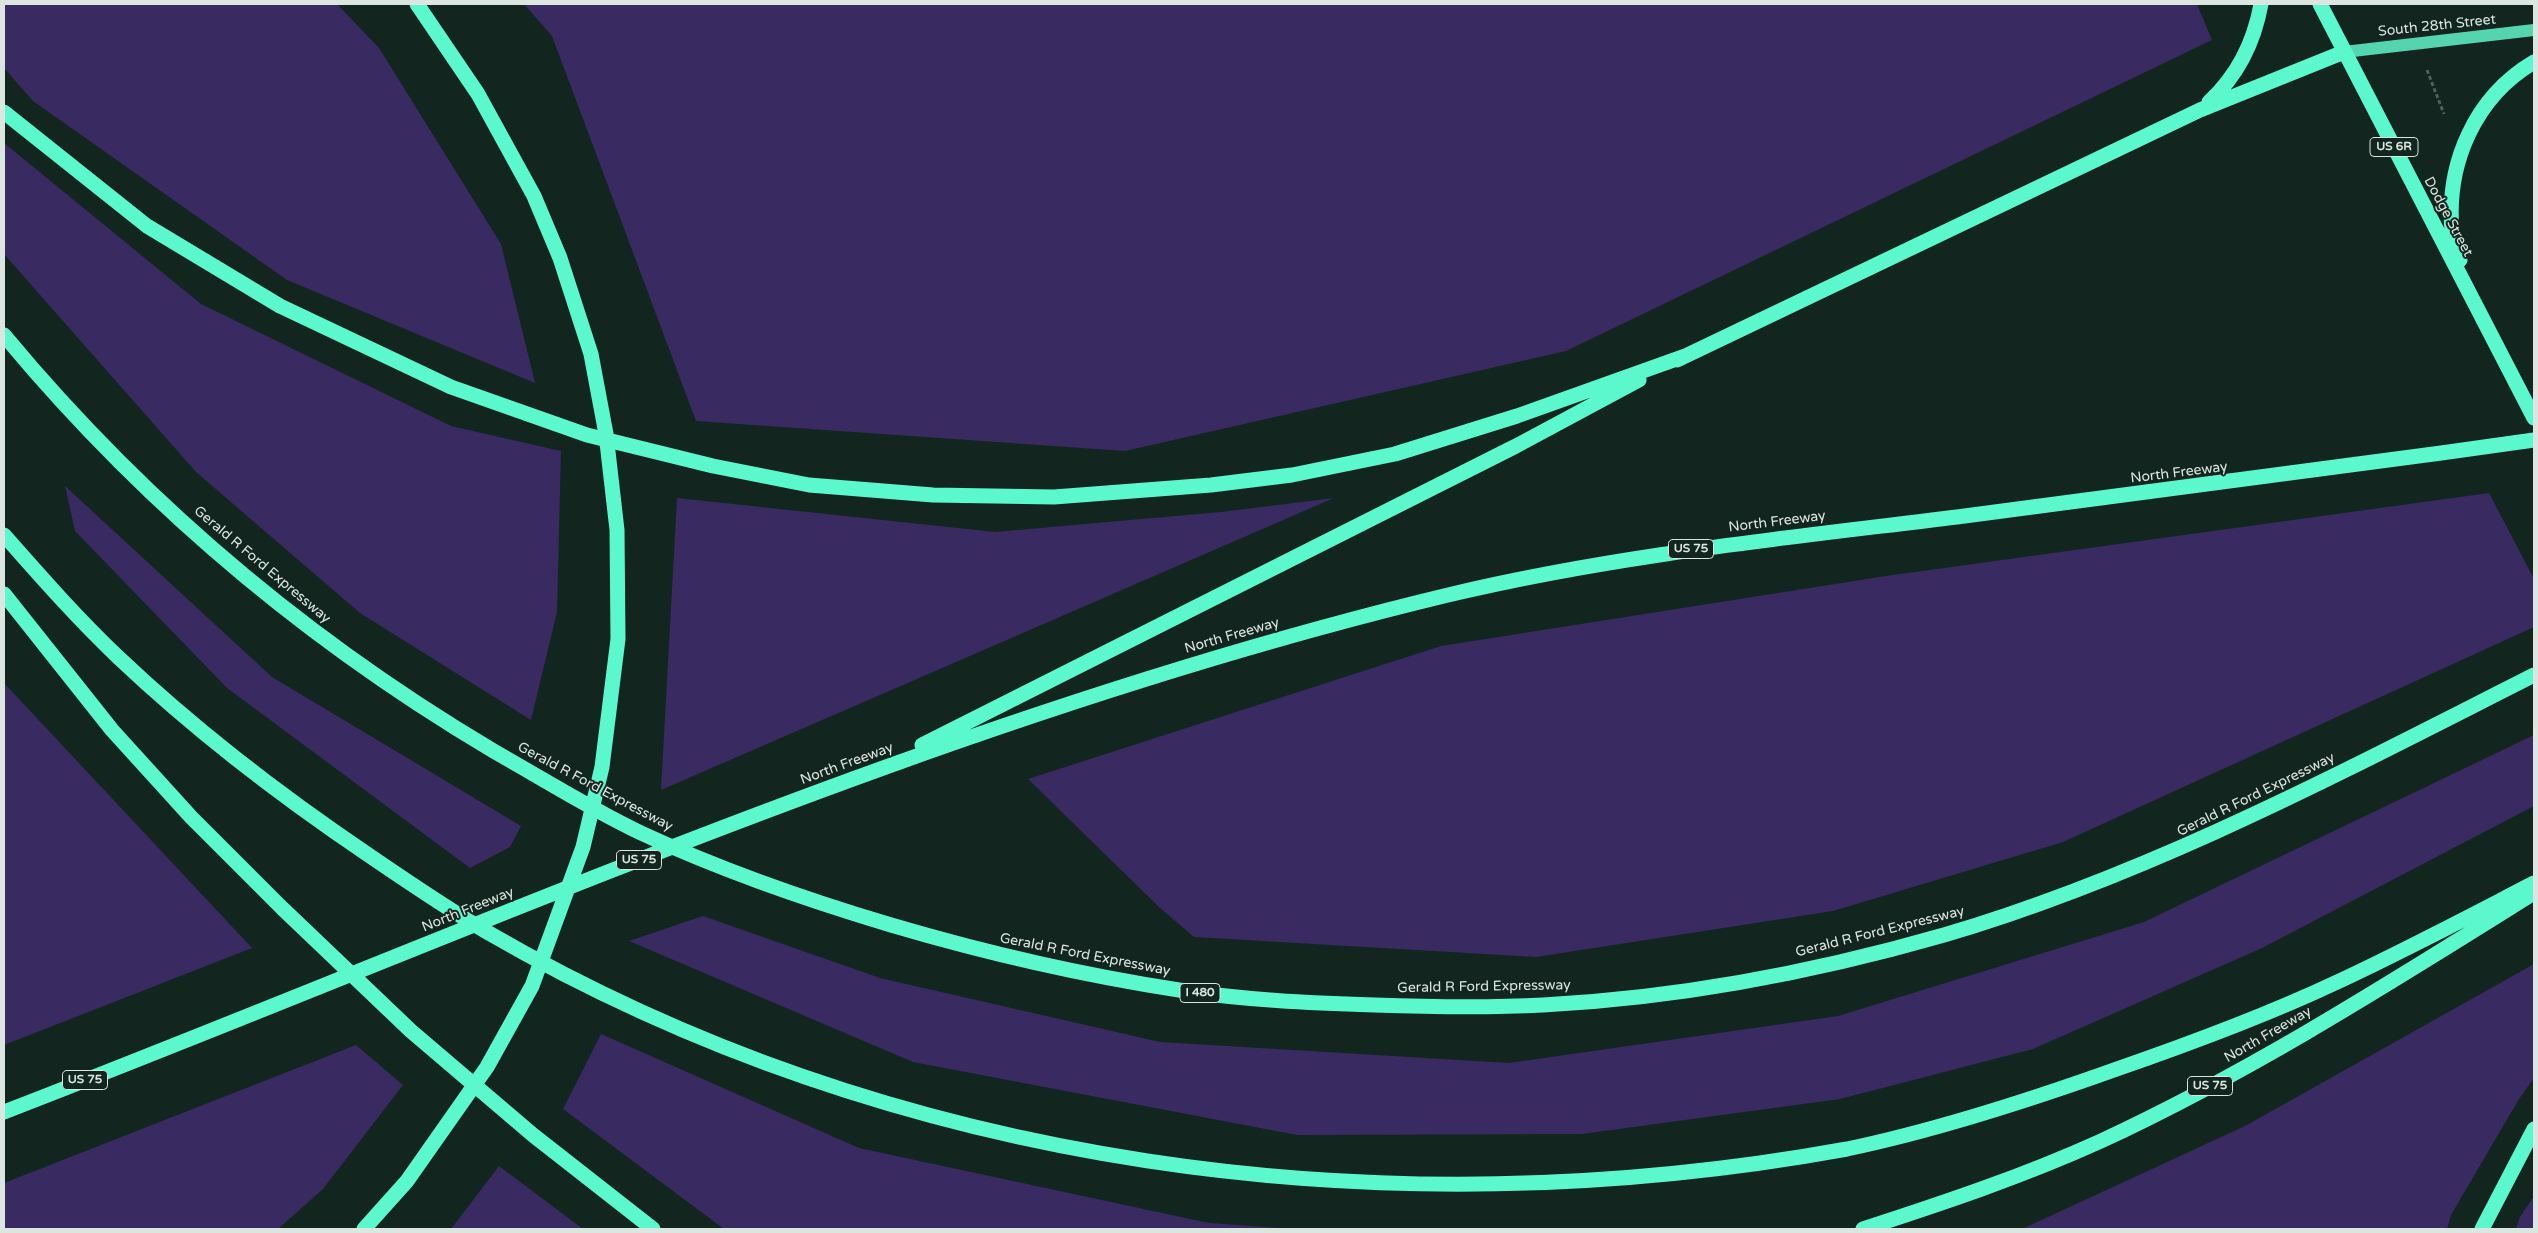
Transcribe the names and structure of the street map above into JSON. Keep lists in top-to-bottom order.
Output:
{
  "streets": {
    "highway": [
      "US 6R",
      "Dodge Street",
      "North Freeway",
      "US 75",
      "Gerald R Ford Expressway",
      "I 480"
    ],
    "main road": ["South 28th Street"]
  },
  "crossings": [
    ["South 28th Street", "Dodge Street"]
  ]
}
